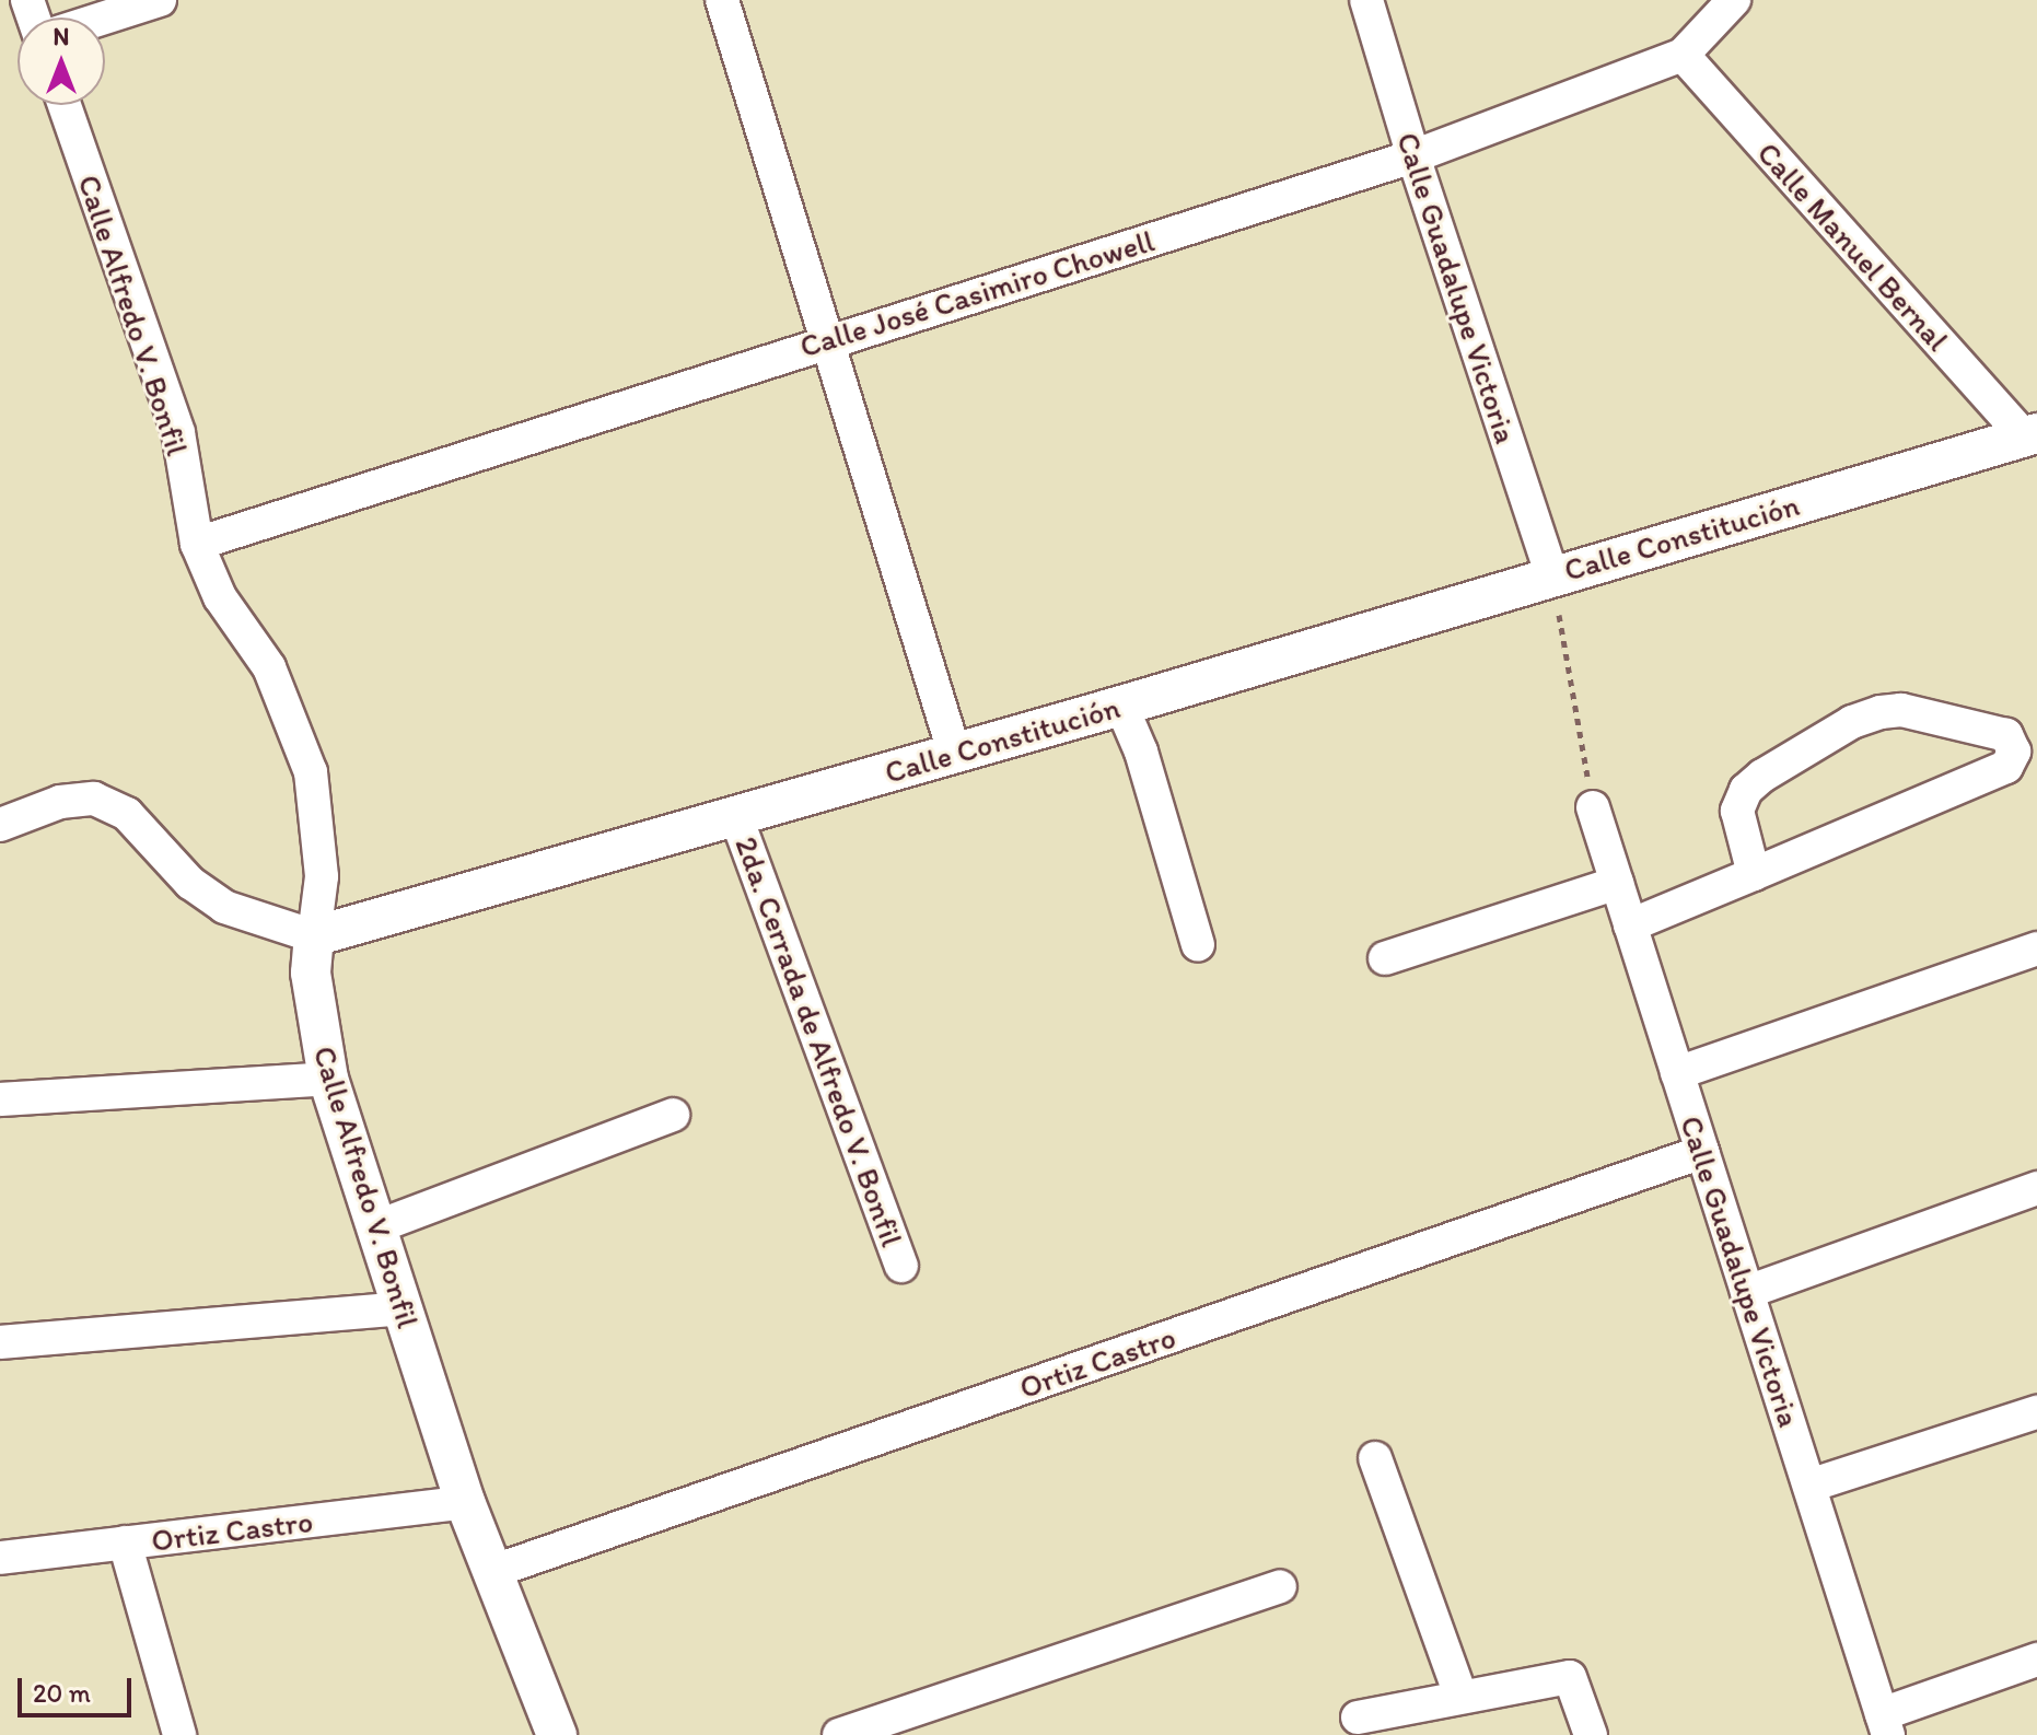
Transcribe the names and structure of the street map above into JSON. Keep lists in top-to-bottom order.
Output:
{
  "streets": {
    "street": [
      "Calle Manuel Bernal",
      "Calle Guadalupe Victoria",
      "Calle José Casimiro Chowell",
      "Calle Alfredo V. Bonfil",
      "Calle Constitución",
      "2da. Cerrada de Alfredo V. Bonfil",
      "Ortiz Castro"
    ]
  },
  "crossings": [
    ["Calle Manuel Bernal", "Calle José Casimiro Chowell"],
    ["Calle Manuel Bernal", "Calle Constitución"],
    ["Calle Guadalupe Victoria", "Calle José Casimiro Chowell"],
    ["Calle Guadalupe Victoria", "Calle Constitución"],
    ["Calle Guadalupe Victoria", "Ortiz Castro"],
    ["Calle José Casimiro Chowell", "Calle Alfredo V. Bonfil"],
    ["Calle Alfredo V. Bonfil", "Calle Constitución"],
    ["Calle Alfredo V. Bonfil", "Ortiz Castro"],
    ["Calle Constitución", "2da. Cerrada de Alfredo V. Bonfil"]
  ],
  "scale_bar": "20 m",
  "north": "top"
}
